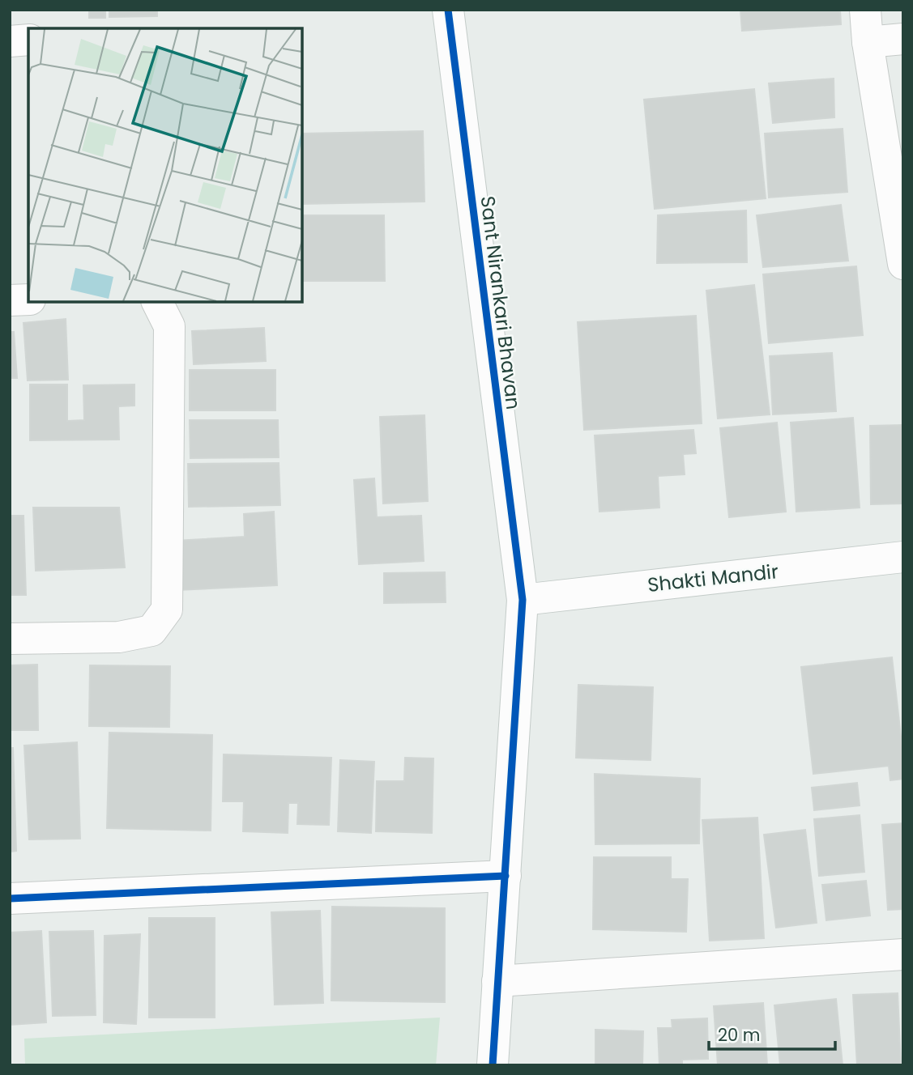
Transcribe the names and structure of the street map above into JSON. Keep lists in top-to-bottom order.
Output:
{
  "streets": {
    "street": ["Sant Nirankari Bhavan", "Shakti Mandir"]
  },
  "crossings": [
    ["Sant Nirankari Bhavan", "Shakti Mandir"]
  ],
  "scale_bar": "20 m"
}
